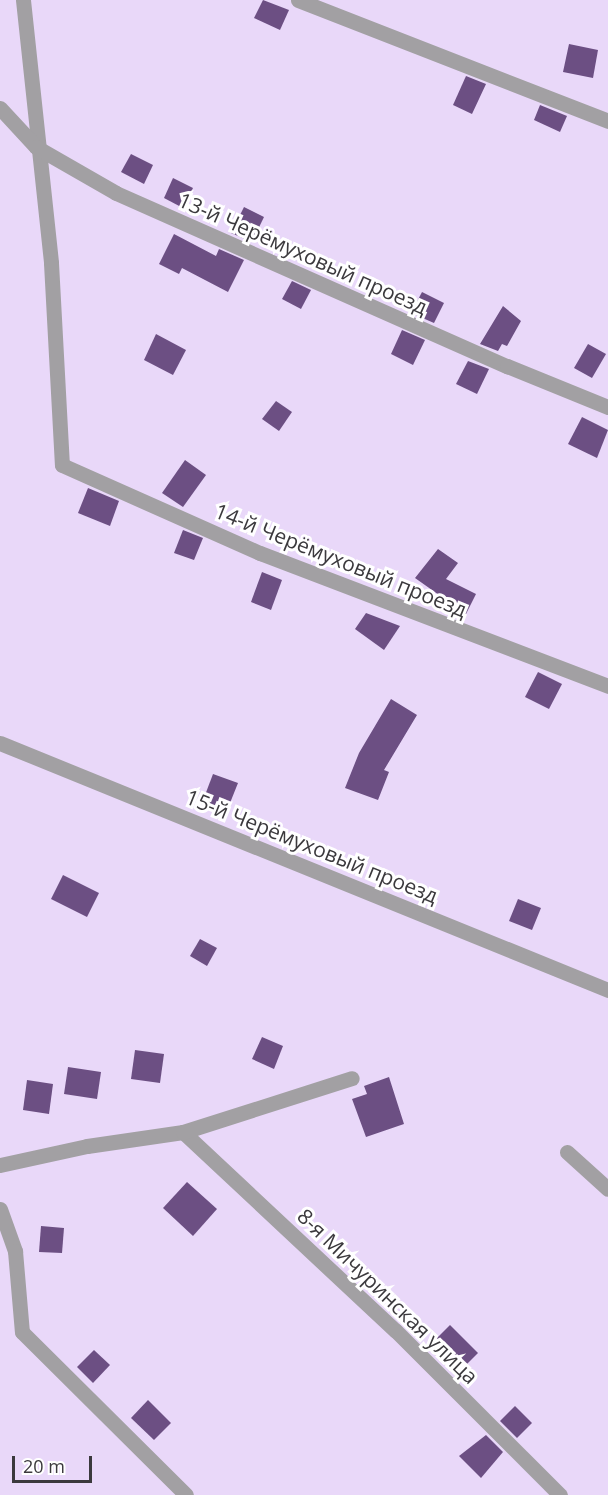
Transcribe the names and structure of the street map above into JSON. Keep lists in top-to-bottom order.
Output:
{
  "streets": {
    "lane": [
      "13-й Черёмуховый проезд",
      "14-й Черёмуховый проезд",
      "15-й Черёмуховый проезд",
      "8-я Мичуринская улица"
    ]
  },
  "crossings": [
    ["13-й Черёмуховый проезд", "14-й Черёмуховый проезд"]
  ],
  "scale_bar": "20 m"
}
